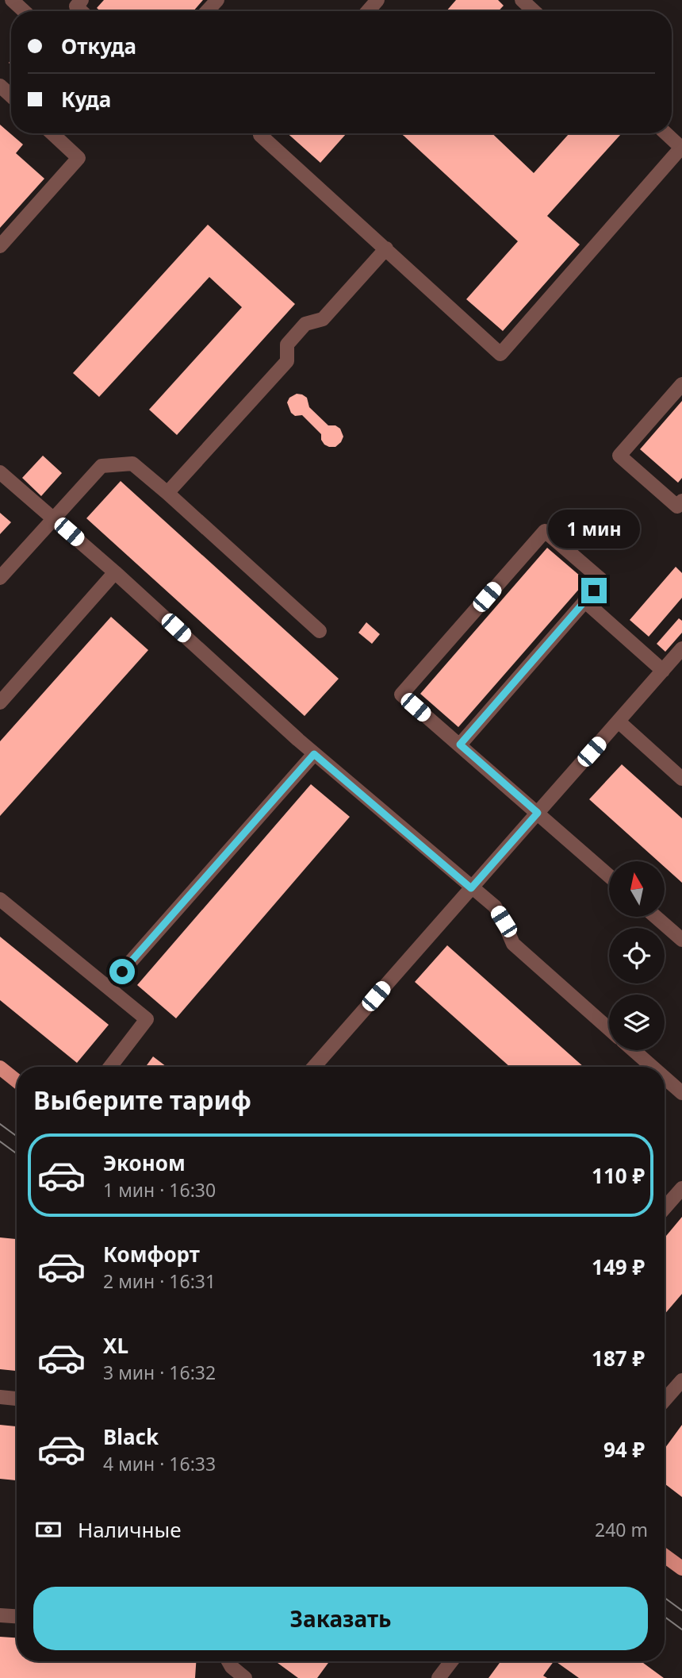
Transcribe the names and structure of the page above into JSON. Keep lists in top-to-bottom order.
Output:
{
  "north": "top",
  "page": {
    "banner": ["Откуда", "Куда"],
    "bubble": "1 мин",
    "heading": "Выберите тариф",
    "list": [
      {
        "name": "Эконом",
        "note": "1 мин · 16:30",
        "value": "110 ₽"
      },
      {
        "name": "Комфорт",
        "note": "2 мин · 16:31",
        "value": "149 ₽"
      },
      {
        "name": "XL",
        "note": "3 мин · 16:32",
        "value": "187 ₽"
      },
      {
        "name": "Black",
        "note": "4 мин · 16:33",
        "value": "94 ₽"
      }
    ],
    "pay": ["Наличные", "240 m"],
    "buttons": "Заказать"
  }
}
